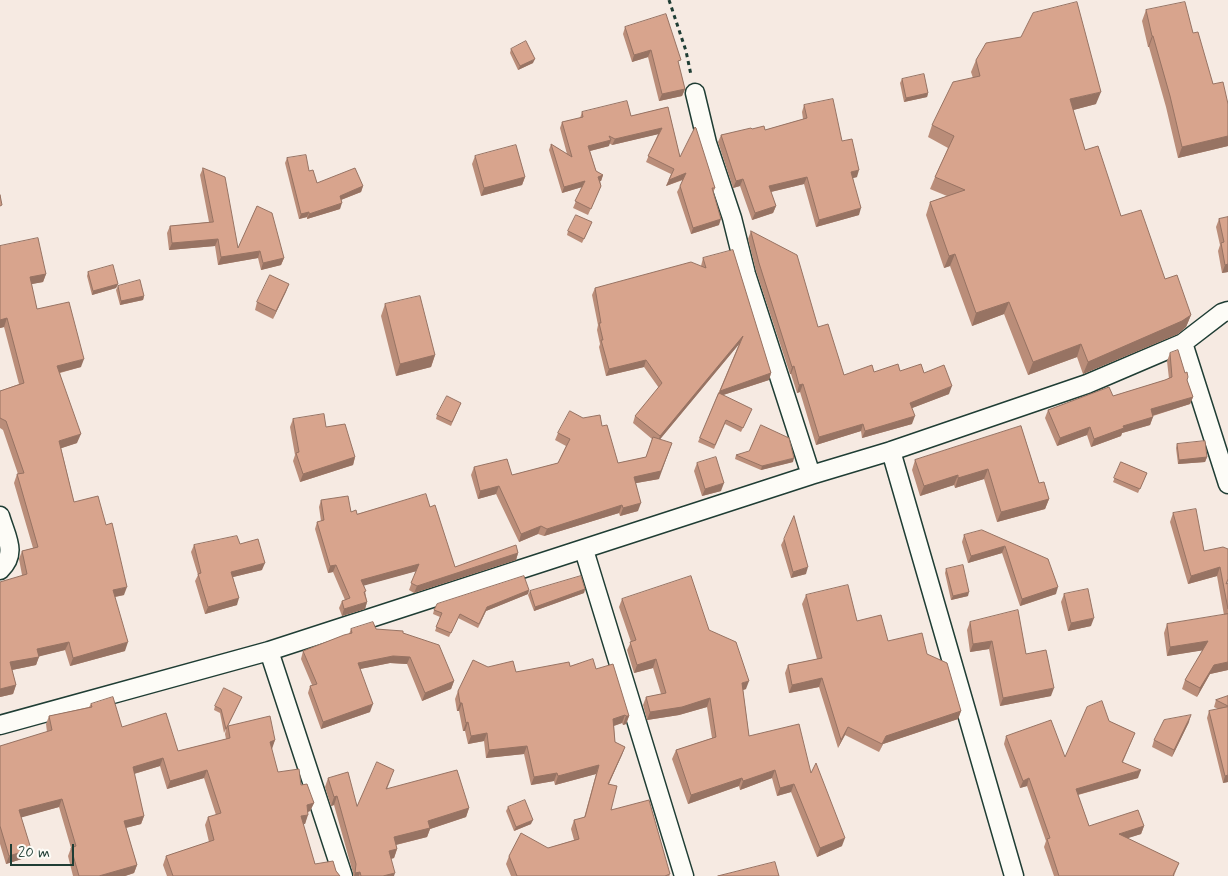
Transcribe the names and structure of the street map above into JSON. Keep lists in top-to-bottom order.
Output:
{
  "scale_bar": "20 m"
}
